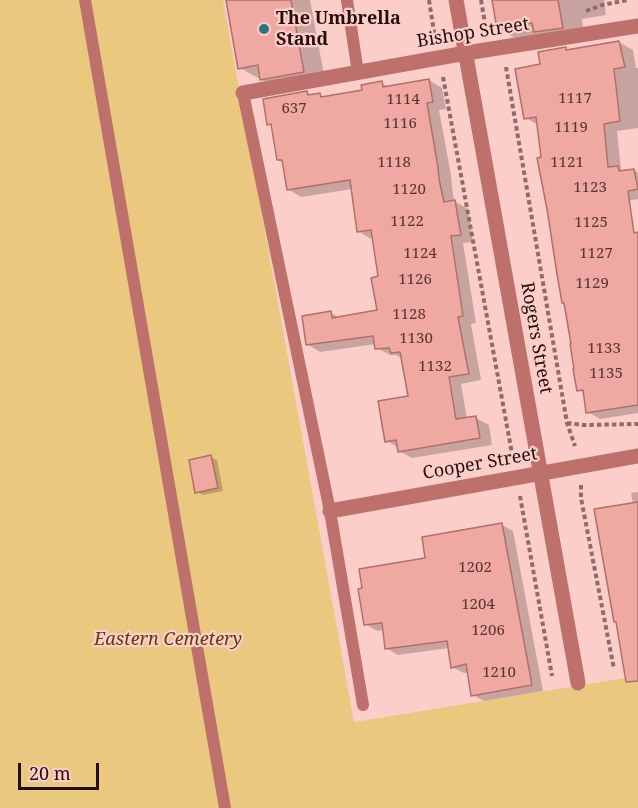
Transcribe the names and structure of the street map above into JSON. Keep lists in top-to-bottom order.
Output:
{
  "streets": {
    "street": ["Bishop Street", "Rogers Street", "Cooper Street"]
  },
  "crossings": [
    ["Bishop Street", "Rogers Street"],
    ["Rogers Street", "Cooper Street"]
  ],
  "parks": ["Eastern Cemetery"],
  "places": ["The Umbrella Stand"],
  "house_numbers": [
    "1117",
    "1114",
    "637",
    "1116",
    "1119",
    "1118",
    "1121",
    "1123",
    "1120",
    "1122",
    "1125",
    "1124",
    "1127",
    "1126",
    "1129",
    "1128",
    "1130",
    "1133",
    "1132",
    "1135",
    "1202",
    "1204",
    "1206",
    "1210"
  ],
  "scale_bar": "20 m"
}
